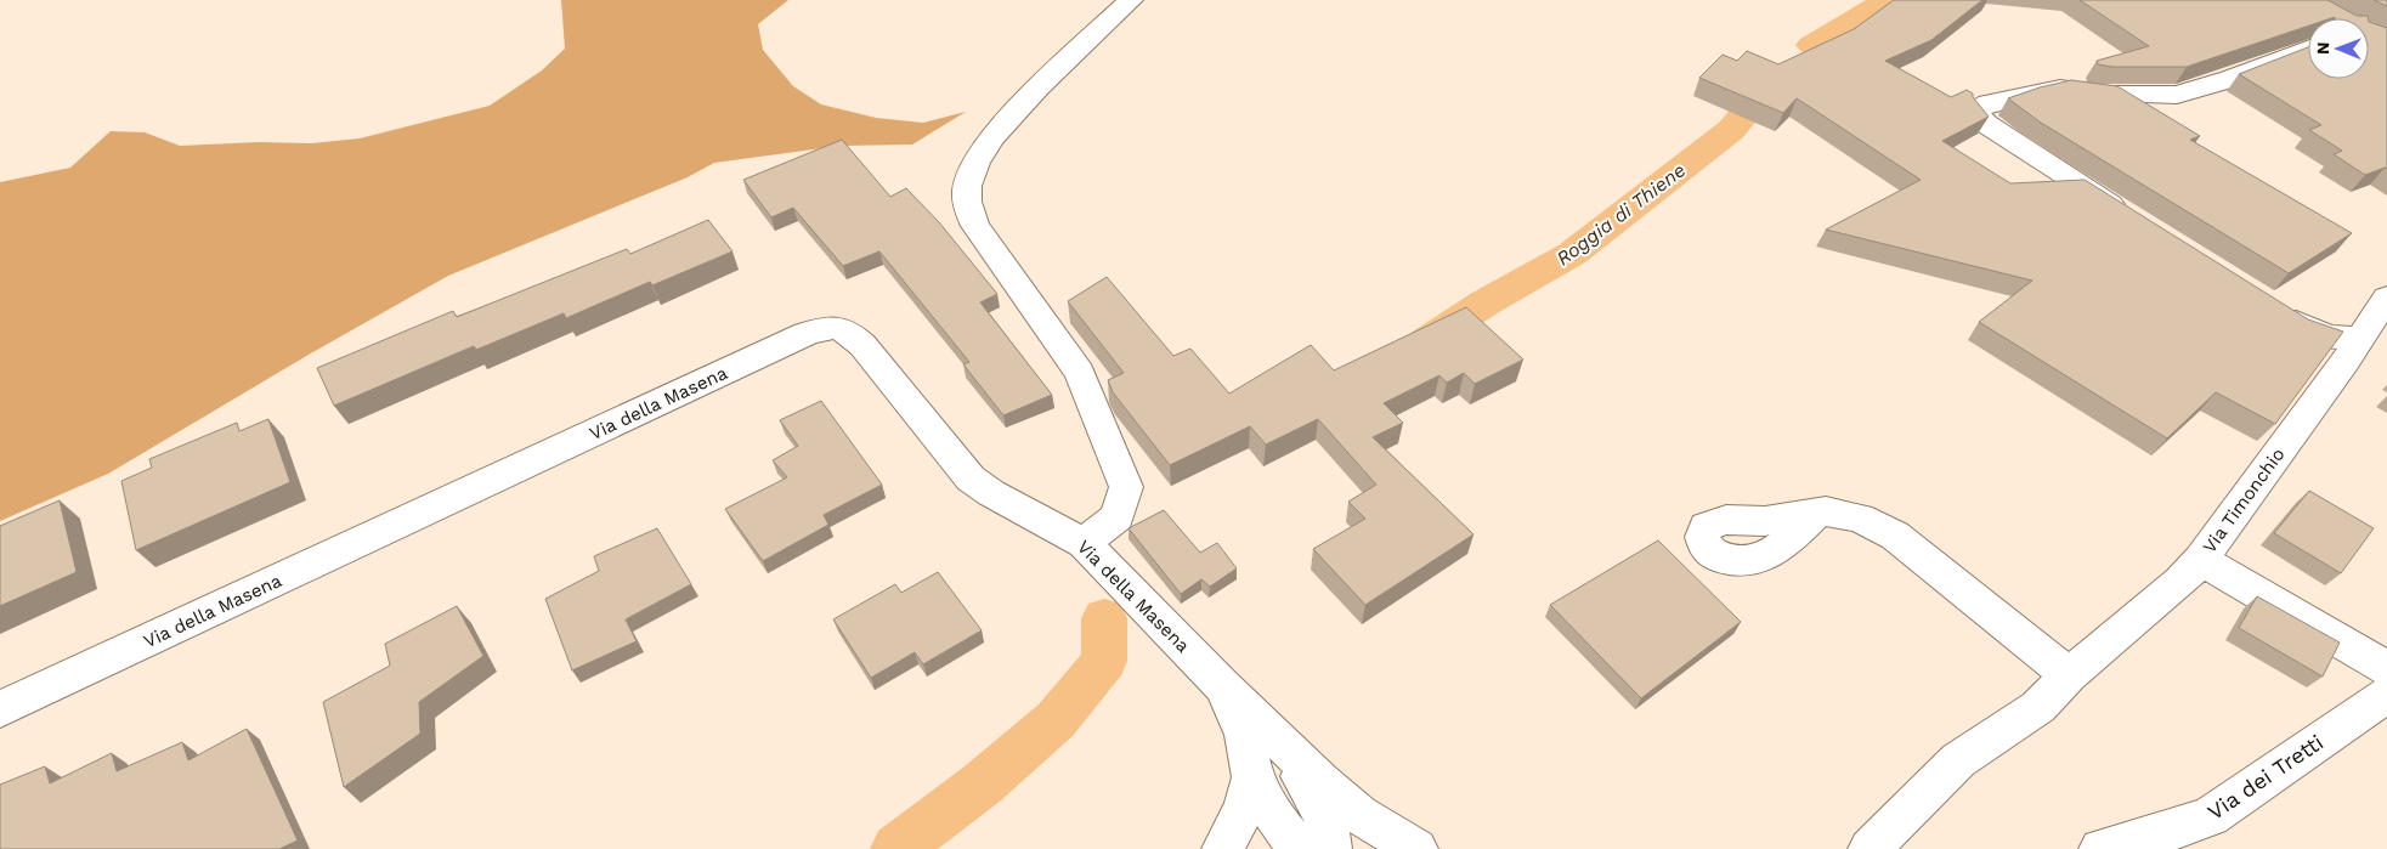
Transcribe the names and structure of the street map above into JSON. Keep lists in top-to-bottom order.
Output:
{
  "streets": {
    "street": ["Via della Masena", "Via Timonchio", "Via dei Tretti"]
  },
  "water": ["Roggia di Thiene"],
  "north": "left"
}
